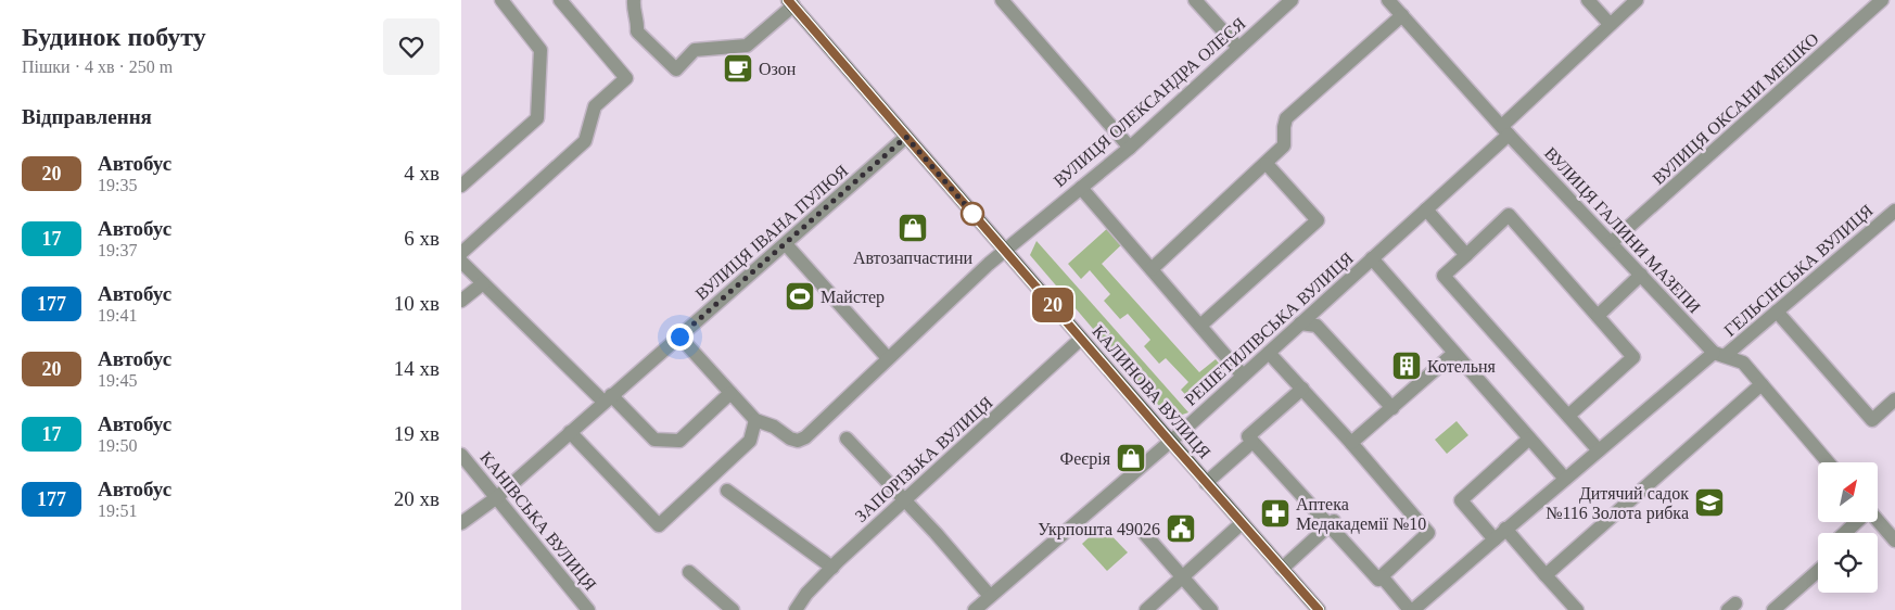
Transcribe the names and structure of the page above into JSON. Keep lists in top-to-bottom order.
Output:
{
  "streets": {
    "main road": ["КАЛИНОВА ВУЛИЦЯ"],
    "street": [
      "ВУЛИЦЯ ОЛЕКСАНДРА ОЛЕСЯ",
      "ВУЛИЦЯ ОКСАНИ МЕШКО",
      "ВУЛИЦЯ ГАЛИНИ МАЗЕПИ",
      "ВУЛИЦЯ ІВАНА ПУЛЮЯ",
      "ГЕЛЬСІНСЬКА ВУЛИЦЯ",
      "РЕШЕТИЛІВСЬКА ВУЛИЦЯ",
      "ЗАПОРІЗЬКА ВУЛИЦЯ",
      "КАНІВСЬКА ВУЛИЦЯ"
    ]
  },
  "crossings": [
    ["ВУЛИЦЯ ОЛЕКСАНДРА ОЛЕСЯ", "КАЛИНОВА ВУЛИЦЯ"],
    ["ВУЛИЦЯ ОКСАНИ МЕШКО", "ВУЛИЦЯ ГАЛИНИ МАЗЕПИ"],
    ["ВУЛИЦЯ ГАЛИНИ МАЗЕПИ", "ГЕЛЬСІНСЬКА ВУЛИЦЯ"],
    ["ВУЛИЦЯ ГАЛИНИ МАЗЕПИ", "РЕШЕТИЛІВСЬКА ВУЛИЦЯ"],
    ["ВУЛИЦЯ ІВАНА ПУЛЮЯ", "КАЛИНОВА ВУЛИЦЯ"],
    ["ВУЛИЦЯ ІВАНА ПУЛЮЯ", "КАНІВСЬКА ВУЛИЦЯ"],
    ["РЕШЕТИЛІВСЬКА ВУЛИЦЯ", "КАЛИНОВА ВУЛИЦЯ"],
    ["КАЛИНОВА ВУЛИЦЯ", "ЗАПОРІЗЬКА ВУЛИЦЯ"]
  ],
  "places": {
    "cafe": ["Озон"],
    "shop": ["Автозапчастини", "Феєрія"],
    "sports": ["Майстер"],
    "building": ["Котельня"],
    "school or university": ["Дитячий садок №116 Золота рибка"],
    "pharmacy": ["Аптека Медакадемії №10"],
    "public building": ["Укрпошта 49026"]
  },
  "lines": ["bus line 20"],
  "north": "top right",
  "page": {
    "heading": [
      ["Будинок побуту", "Пішки · 4 хв · 250 m"],
      "Відправлення"
    ],
    "on_map": "20",
    "list": [
      {
        "mark": "20",
        "name": "Автобус",
        "note": "19:35",
        "value": "4 хв"
      },
      {
        "mark": "17",
        "name": "Автобус",
        "note": "19:37",
        "value": "6 хв"
      },
      {
        "mark": "177",
        "name": "Автобус",
        "note": "19:41",
        "value": "10 хв"
      },
      {
        "mark": "20",
        "name": "Автобус",
        "note": "19:45",
        "value": "14 хв"
      },
      {
        "mark": "17",
        "name": "Автобус",
        "note": "19:50",
        "value": "19 хв"
      },
      {
        "mark": "177",
        "name": "Автобус",
        "note": "19:51",
        "value": "20 хв"
      }
    ]
  }
}
